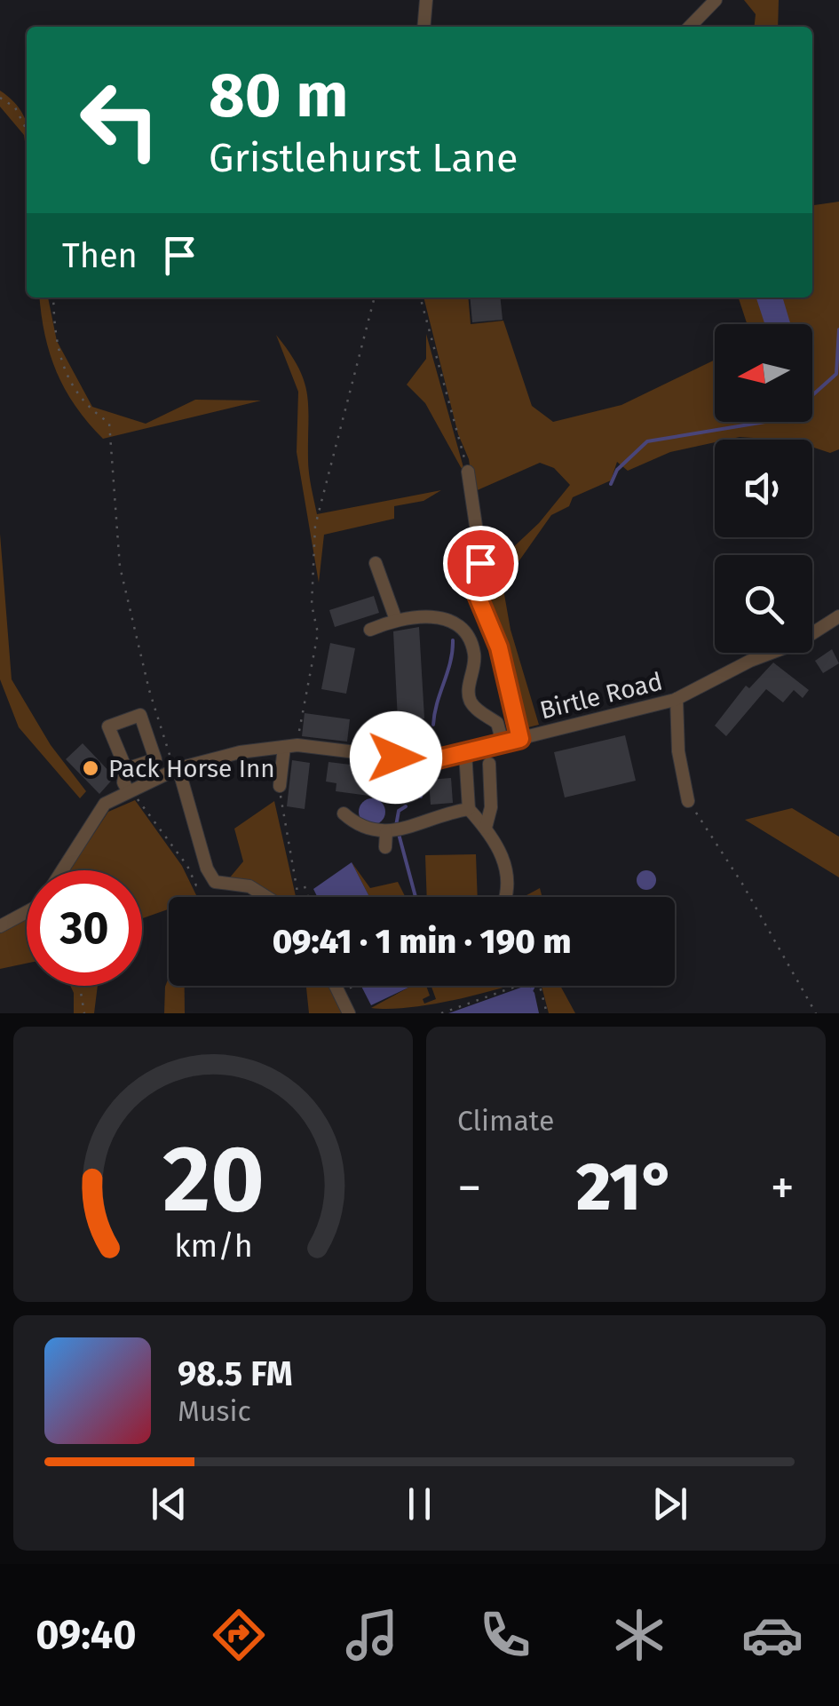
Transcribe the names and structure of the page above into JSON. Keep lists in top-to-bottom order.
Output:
{
  "streets": {
    "street": ["Birtle Road"]
  },
  "places": ["Pack Horse Inn"],
  "north": "left",
  "page": {
    "turn": ["80 m", "Gristlehurst Lane"],
    "then": "Then",
    "limit": "30",
    "trip": "09:41 · 1 min · 190 m",
    "tile": "Climate",
    "heat": ["−", "21°", "+"],
    "song": ["98.5 FM", "Music"],
    "tabs": "09:40",
    "gauge": ["20", "km/h"]
  }
}
